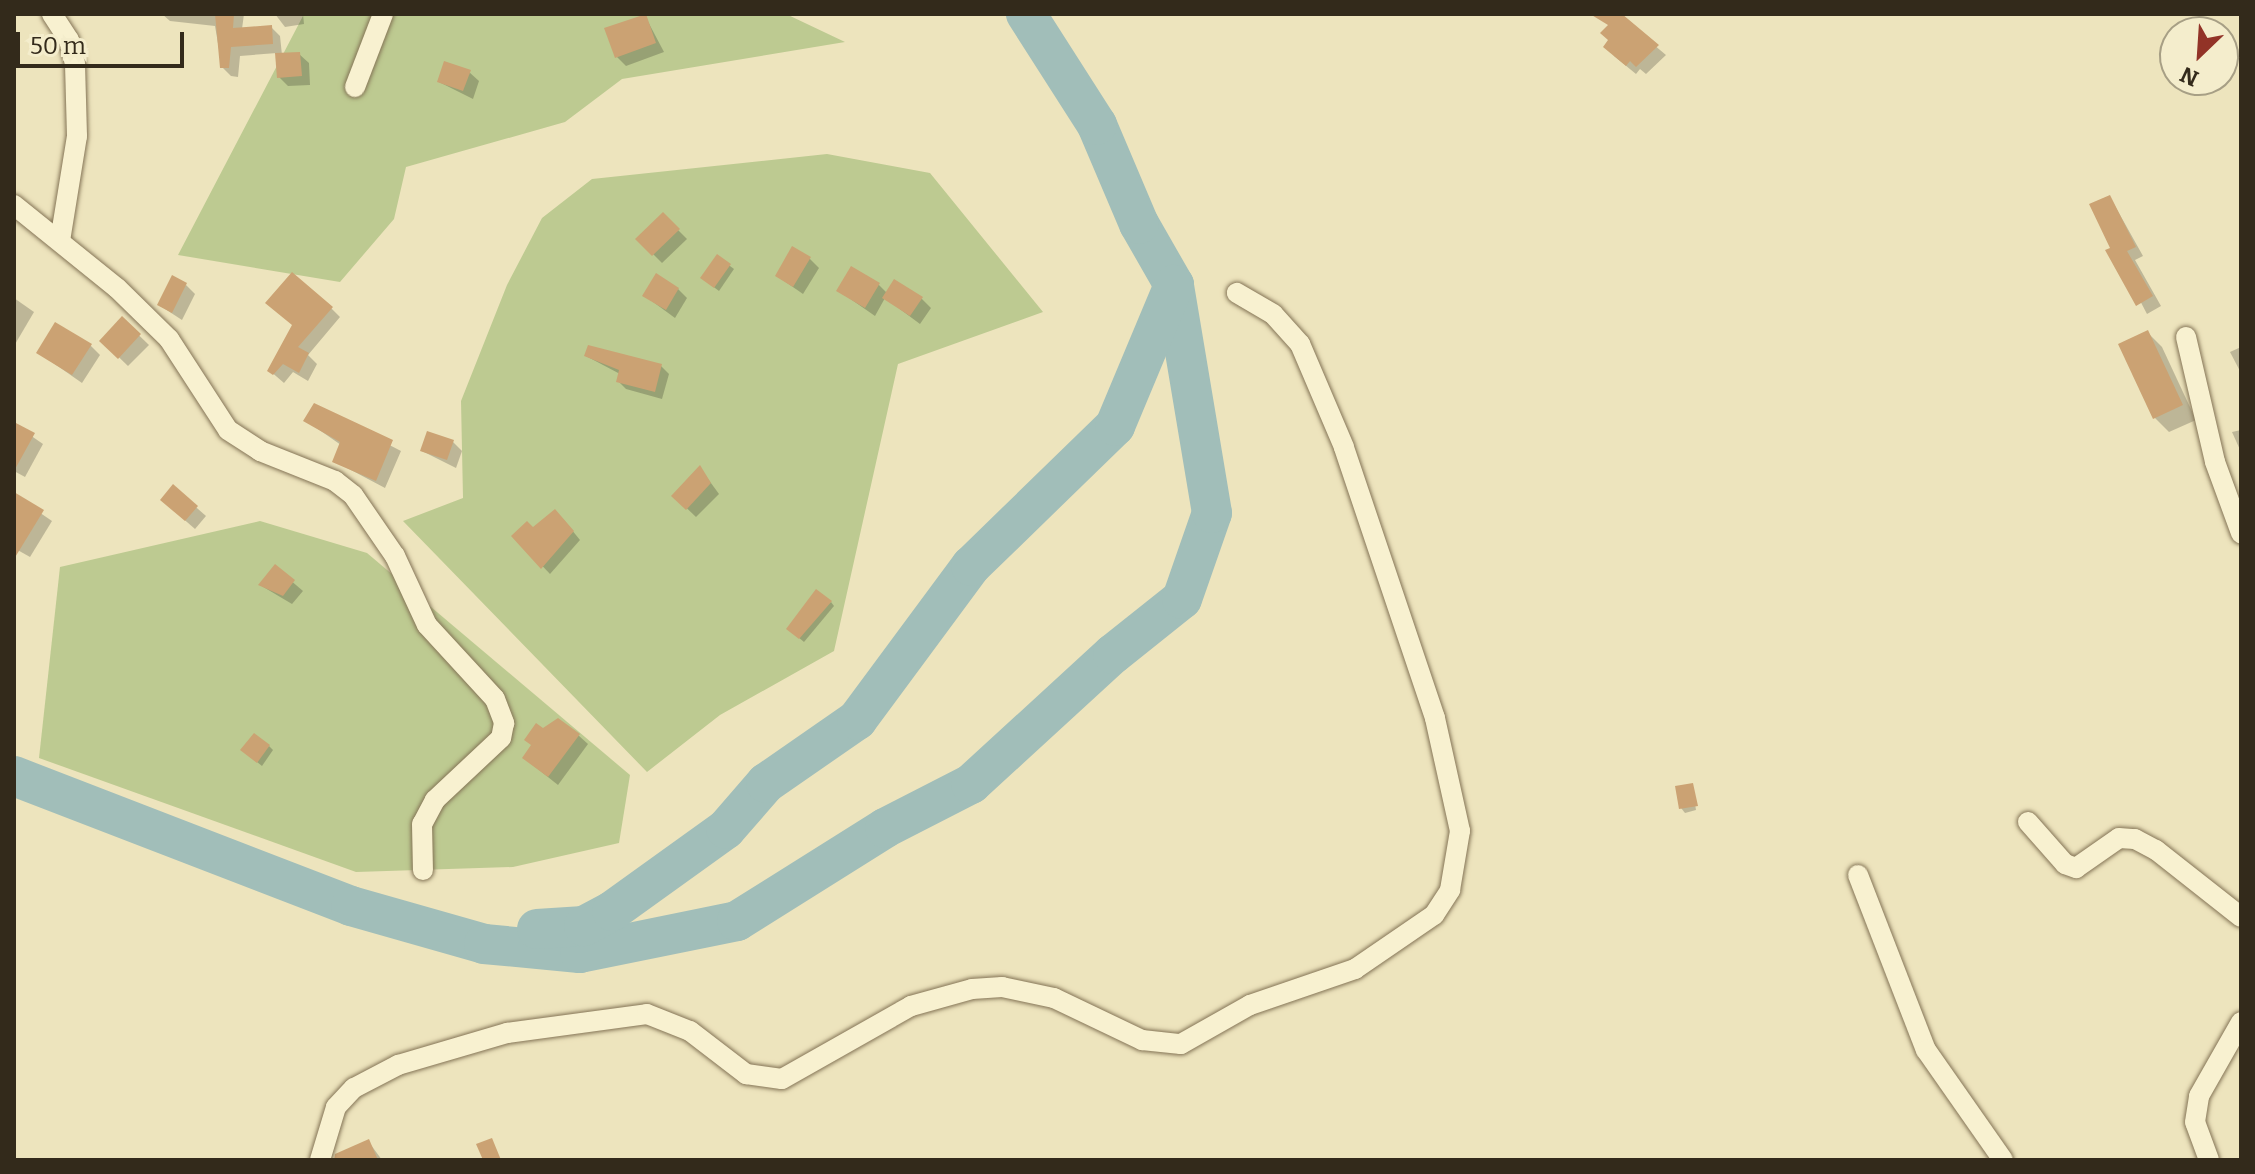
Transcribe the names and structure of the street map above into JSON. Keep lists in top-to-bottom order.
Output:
{
  "scale_bar": "50 m",
  "north": "bottom left"
}
